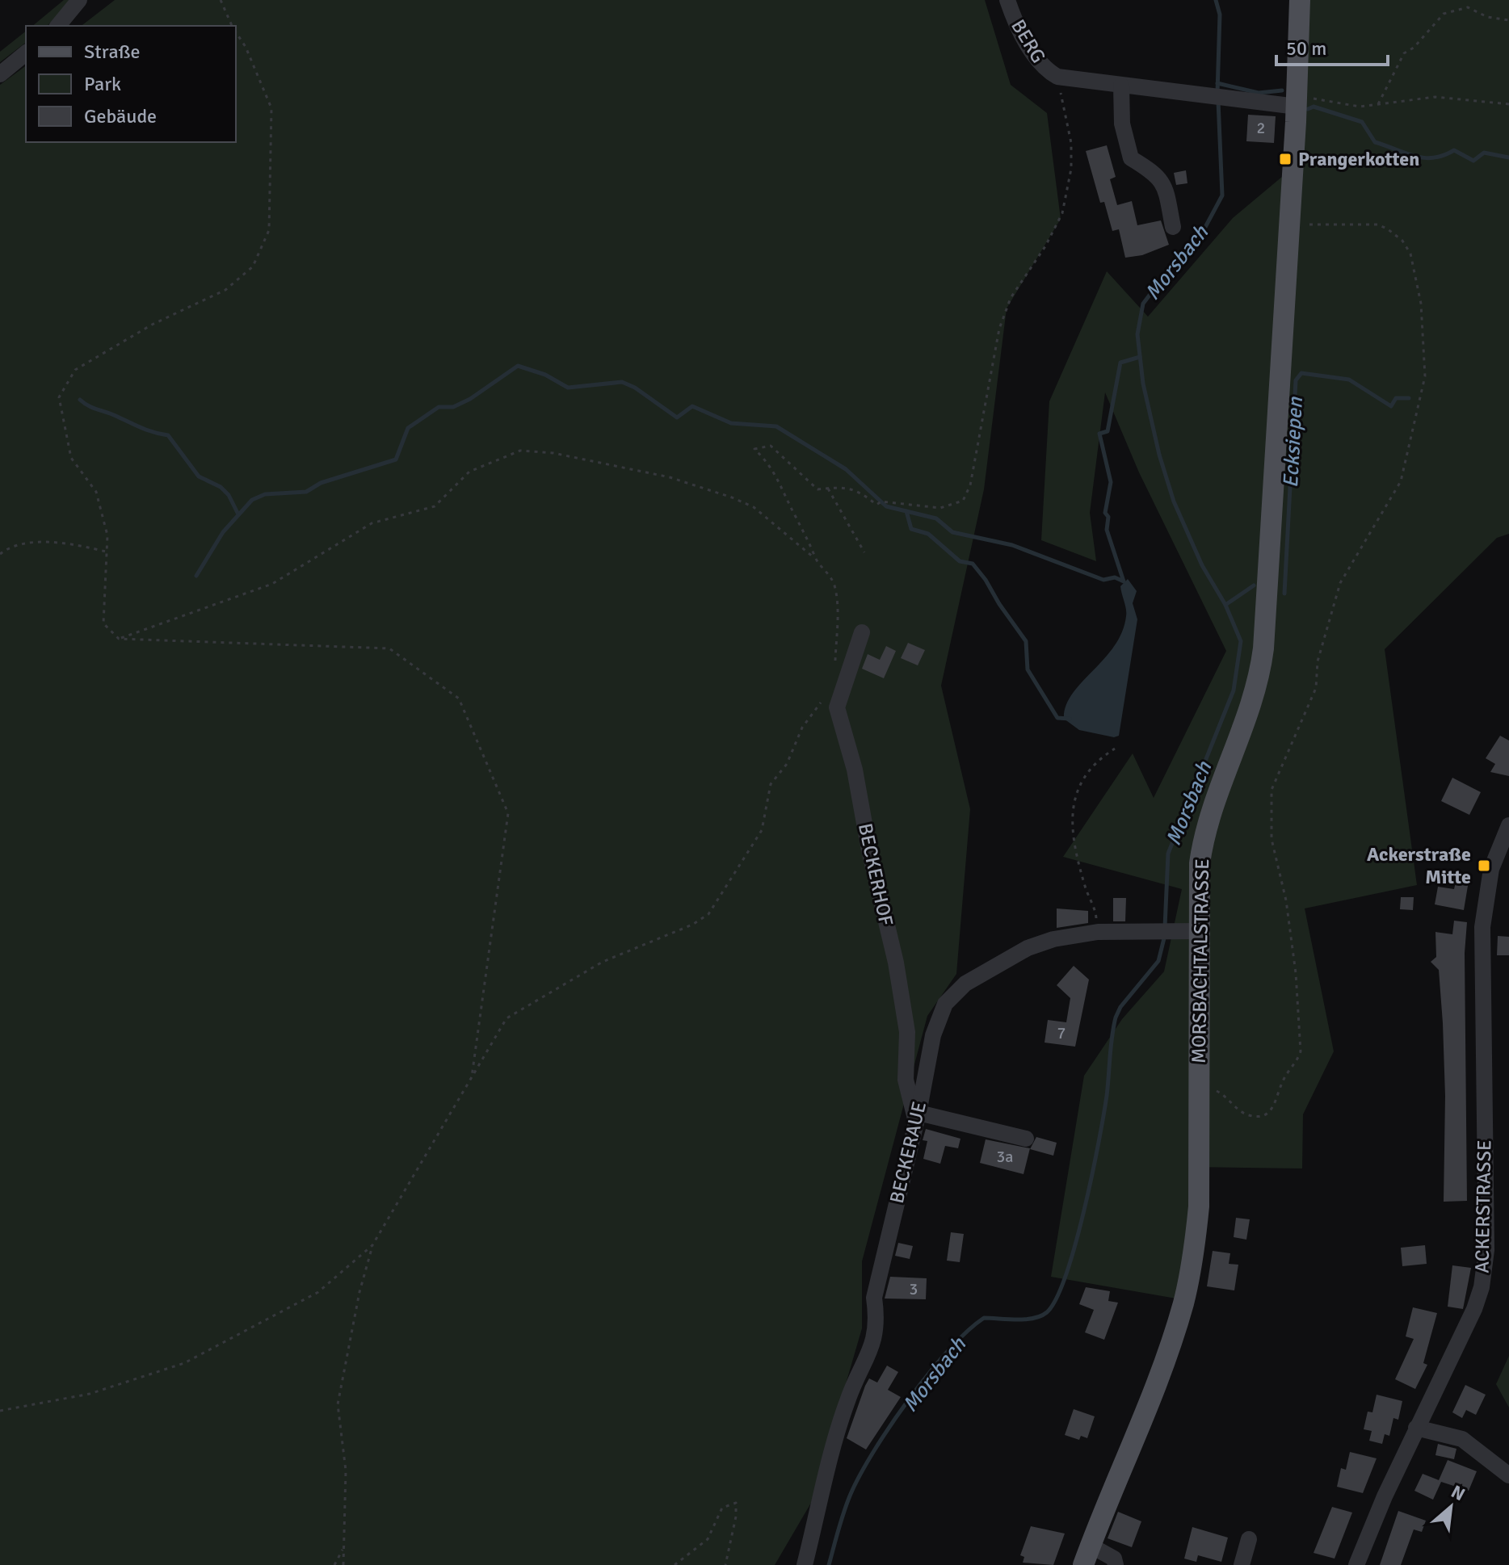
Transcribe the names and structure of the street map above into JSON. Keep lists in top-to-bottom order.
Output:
{
  "streets": {
    "main road": ["MORSBACHTALSTRASSE"],
    "street": [
      "BERG",
      "BECKERHOF",
      "BECKERAUE",
      "ACKERSTRASSE"
    ]
  },
  "crossings": [
    ["BECKERHOF", "BECKERAUE"],
    ["MORSBACHTALSTRASSE", "BECKERAUE"]
  ],
  "water": ["Morsbach", "Ecksiepen"],
  "places": {
    "transit": ["Prangerkotten", "Ackerstraße Mitte"]
  },
  "house_numbers": [
    "2",
    "7",
    "3a",
    "3"
  ],
  "legend": ["Straße", "Park", "Gebäude"],
  "scale_bar": "50 m",
  "north": "top right"
}
